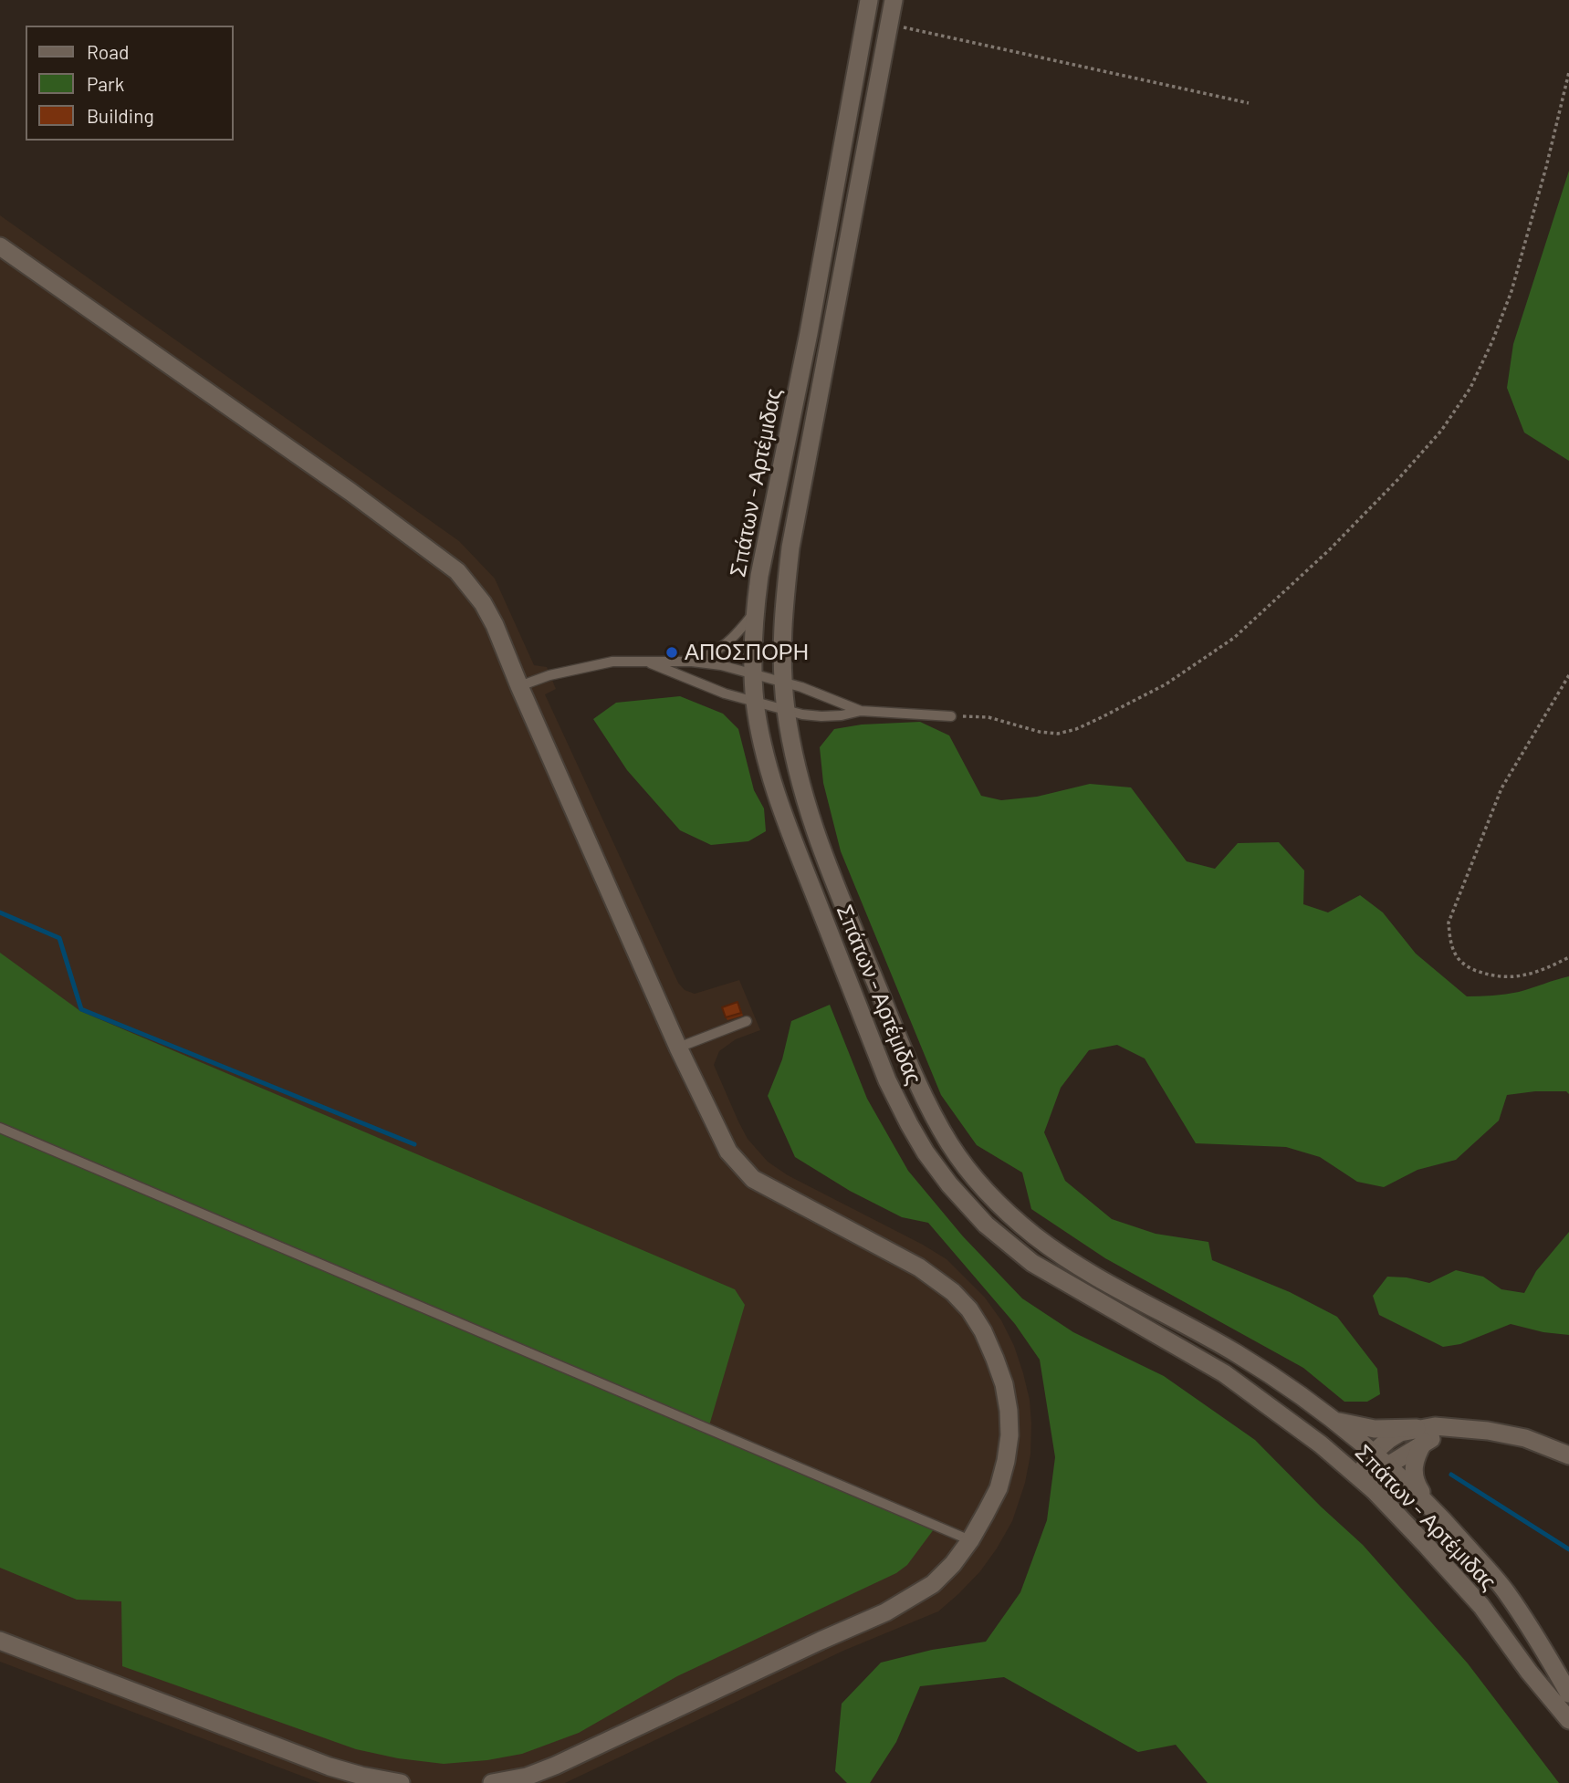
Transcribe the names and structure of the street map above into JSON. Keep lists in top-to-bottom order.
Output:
{
  "streets": {
    "main road": ["Σπάτων - Αρτέμιδας"]
  },
  "places": ["ΑΠΟΣΠΟΡΗ"],
  "legend": ["Road", "Park", "Building"]
}
